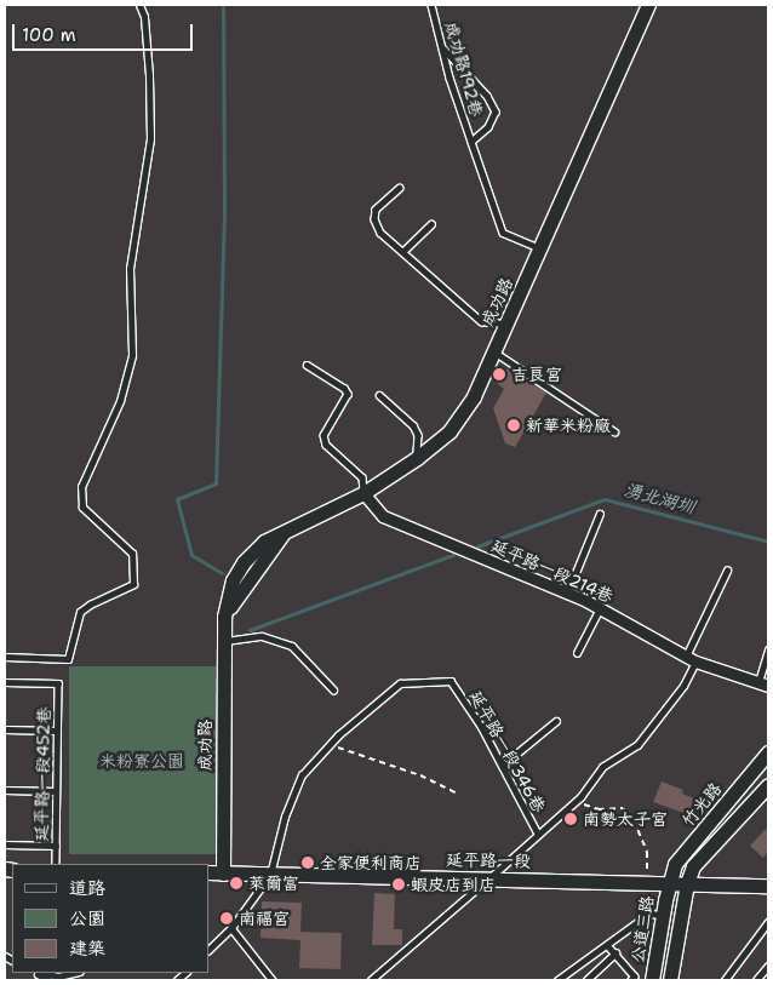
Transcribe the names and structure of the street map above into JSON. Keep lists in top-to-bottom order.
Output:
{
  "streets": {
    "street": [
      "成功路",
      "延平路一段214巷",
      "竹光路",
      "延平路一段",
      "公道三路"
    ],
    "lane": ["成功路192巷", "延平路一段346巷", "延平路一段452巷"]
  },
  "crossings": [
    ["成功路192巷", "成功路"],
    ["成功路", "延平路一段214巷"],
    ["成功路", "延平路一段"],
    ["延平路一段346巷", "延平路一段"],
    ["竹光路", "延平路一段"],
    ["竹光路", "公道三路"],
    ["延平路一段", "公道三路"]
  ],
  "water": ["湧北湖圳"],
  "parks": ["米粉寮公園"],
  "places": [
    "吉良宮",
    "新華米粉廠",
    "南勢太子宮",
    "全家便利商店",
    "萊爾富",
    "蝦皮店到店",
    "南福宮"
  ],
  "legend": ["道路", "公園", "建築"],
  "scale_bar": "100 m"
}
